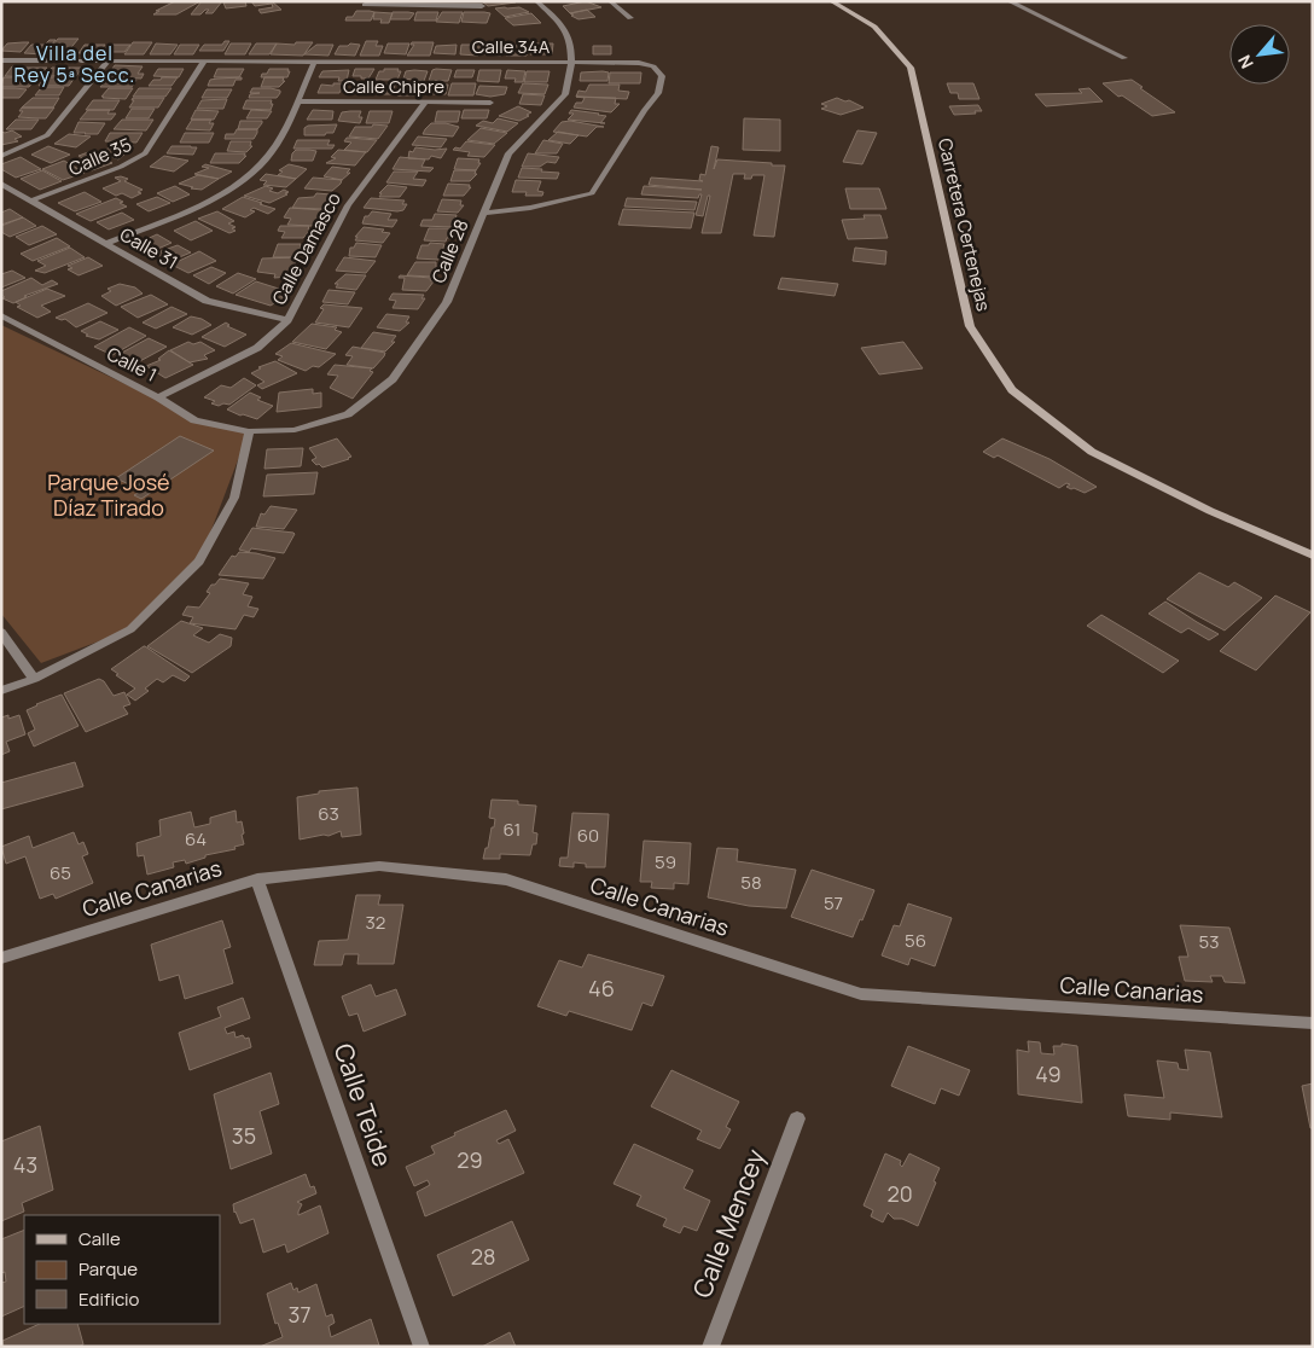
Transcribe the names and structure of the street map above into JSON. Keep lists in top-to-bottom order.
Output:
{
  "streets": {
    "main road": ["Carretera Certenejas"],
    "street": [
      "Calle 34A",
      "Calle Chipre",
      "Calle 35",
      "Calle 31",
      "Calle Damasco",
      "Calle 28",
      "Calle 1",
      "Calle Canarias",
      "Calle Teide",
      "Calle Mencey"
    ]
  },
  "crossings": [
    ["Calle 34A", "Calle 35"],
    ["Calle 34A", "Calle 28"],
    ["Calle Chipre", "Calle Damasco"],
    ["Calle 35", "Calle 31"],
    ["Calle 31", "Calle Damasco"],
    ["Calle Damasco", "Calle 1"],
    ["Calle 28", "Calle 1"],
    ["Calle Canarias", "Calle Teide"]
  ],
  "districts": ["Villa del Rey 5ª Secc."],
  "parks": ["Parque José Díaz Tirado"],
  "house_numbers": [
    "63",
    "61",
    "60",
    "64",
    "59",
    "65",
    "58",
    "57",
    "32",
    "56",
    "53",
    "46",
    "49",
    "35",
    "29",
    "43",
    "20",
    "28",
    "37"
  ],
  "legend": ["Calle", "Parque", "Edificio"],
  "north": "bottom left"
}
